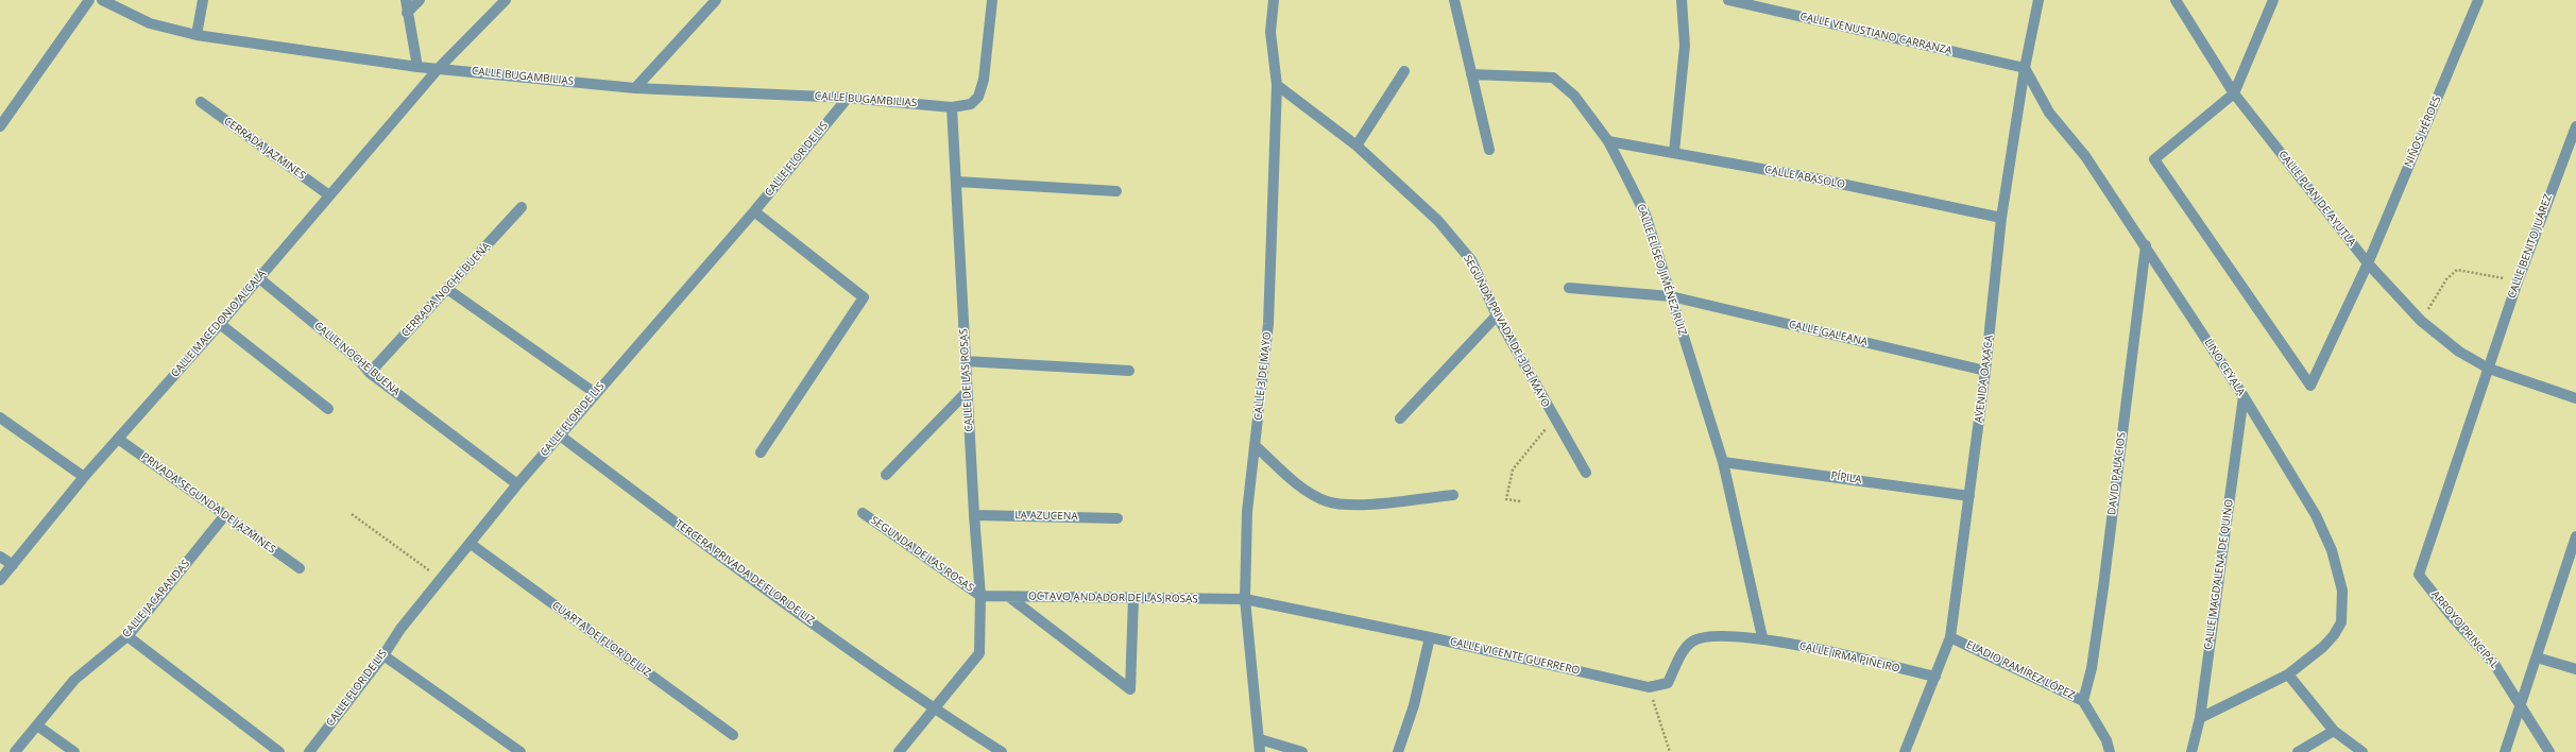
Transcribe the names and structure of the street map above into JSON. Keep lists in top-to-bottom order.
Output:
{
  "streets": {
    "street": [
      "CALLE VENUSTIANO CARRANZA",
      "CALLE BUGAMBILIAS",
      "NIÑOS HÉROES",
      "CERRADA JAZMINES",
      "CALLE FLOR DE LIS",
      "CALLE ABASOLO",
      "CALLE PLAN DE AYUTLA",
      "CALLE BENITO JUÁREZ",
      "CALLE ELÍSEO JIMÉNEZ RUIZ",
      "CERRADA NOCHE BUENA",
      "CALLE MACEDONIO ALCALÁ",
      "SEGUNDA PRIVADA DE 3 DE MAYO",
      "CALLE GALEANA",
      "CALLE NOCHE BUENA",
      "LINO CEYALA",
      "CALLE 3 DE MAYO",
      "AVENIDA OAXACA",
      "CALLE DE LAS ROSAS",
      "DAVID PALACIOS",
      "PÍPILA",
      "PRIVADA SEGUNDA DE JAZMINES",
      "LA AZUCENA",
      "SEGUNDA DE LAS ROSAS",
      "TERCERA PRIVADA DE FLOR DE LIZ",
      "CALLE MAGDALENA DE QUINO",
      "OCTAVO ANDADOR DE LAS ROSAS",
      "CALLE JACARANDAS",
      "ARROYO PRINCIPAL",
      "CUARTA DE FLOR DE LIZ",
      "CALLE VICENTE GUERRERO",
      "CALLE IRMA PIÑEIRO",
      "ELADIO RAMÍREZ LÓPEZ"
    ]
  },
  "crossings": [
    ["CALLE VENUSTIANO CARRANZA", "LINO CEYALA"],
    ["CALLE VENUSTIANO CARRANZA", "AVENIDA OAXACA"],
    ["CALLE BUGAMBILIAS", "CALLE FLOR DE LIS"],
    ["CALLE BUGAMBILIAS", "CALLE MACEDONIO ALCALÁ"],
    ["CALLE BUGAMBILIAS", "CALLE DE LAS ROSAS"],
    ["NIÑOS HÉROES", "CALLE PLAN DE AYUTLA"],
    ["CERRADA JAZMINES", "CALLE MACEDONIO ALCALÁ"],
    ["CALLE FLOR DE LIS", "CALLE NOCHE BUENA"],
    ["CALLE FLOR DE LIS", "TERCERA PRIVADA DE FLOR DE LIZ"],
    ["CALLE FLOR DE LIS", "CUARTA DE FLOR DE LIZ"],
    ["CALLE ABASOLO", "CALLE ELÍSEO JIMÉNEZ RUIZ"],
    ["CALLE ABASOLO", "AVENIDA OAXACA"],
    ["CALLE PLAN DE AYUTLA", "CALLE BENITO JUÁREZ"],
    ["CALLE PLAN DE AYUTLA", "ARROYO PRINCIPAL"],
    ["CALLE BENITO JUÁREZ", "ARROYO PRINCIPAL"],
    ["CALLE ELÍSEO JIMÉNEZ RUIZ", "CALLE GALEANA"],
    ["CALLE ELÍSEO JIMÉNEZ RUIZ", "PÍPILA"],
    ["CALLE ELÍSEO JIMÉNEZ RUIZ", "CALLE VICENTE GUERRERO"],
    ["CALLE ELÍSEO JIMÉNEZ RUIZ", "CALLE IRMA PIÑEIRO"],
    ["CERRADA NOCHE BUENA", "CALLE NOCHE BUENA"],
    ["CALLE MACEDONIO ALCALÁ", "CALLE NOCHE BUENA"],
    ["CALLE MACEDONIO ALCALÁ", "PRIVADA SEGUNDA DE JAZMINES"],
    ["SEGUNDA PRIVADA DE 3 DE MAYO", "CALLE 3 DE MAYO"],
    ["CALLE GALEANA", "AVENIDA OAXACA"],
    ["LINO CEYALA", "AVENIDA OAXACA"],
    ["LINO CEYALA", "DAVID PALACIOS"],
    ["LINO CEYALA", "CALLE MAGDALENA DE QUINO"],
    ["CALLE 3 DE MAYO", "OCTAVO ANDADOR DE LAS ROSAS"],
    ["CALLE 3 DE MAYO", "CALLE VICENTE GUERRERO"],
    ["AVENIDA OAXACA", "PÍPILA"],
    ["AVENIDA OAXACA", "CALLE IRMA PIÑEIRO"],
    ["AVENIDA OAXACA", "ELADIO RAMÍREZ LÓPEZ"],
    ["CALLE DE LAS ROSAS", "LA AZUCENA"],
    ["CALLE DE LAS ROSAS", "SEGUNDA DE LAS ROSAS"],
    ["CALLE DE LAS ROSAS", "TERCERA PRIVADA DE FLOR DE LIZ"],
    ["CALLE DE LAS ROSAS", "OCTAVO ANDADOR DE LAS ROSAS"],
    ["DAVID PALACIOS", "ELADIO RAMÍREZ LÓPEZ"],
    ["PRIVADA SEGUNDA DE JAZMINES", "CALLE JACARANDAS"],
    ["SEGUNDA DE LAS ROSAS", "OCTAVO ANDADOR DE LAS ROSAS"],
    ["OCTAVO ANDADOR DE LAS ROSAS", "CALLE VICENTE GUERRERO"],
    ["CALLE VICENTE GUERRERO", "CALLE IRMA PIÑEIRO"]
  ]
}
